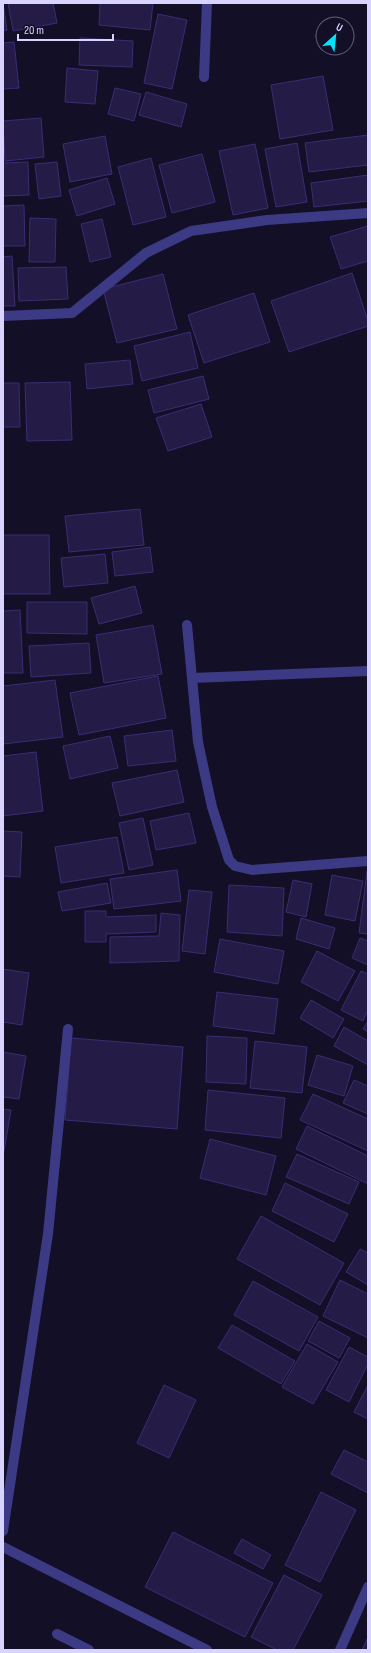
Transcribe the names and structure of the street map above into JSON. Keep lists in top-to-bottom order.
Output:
{
  "scale_bar": "20 m",
  "north": "top right"
}
